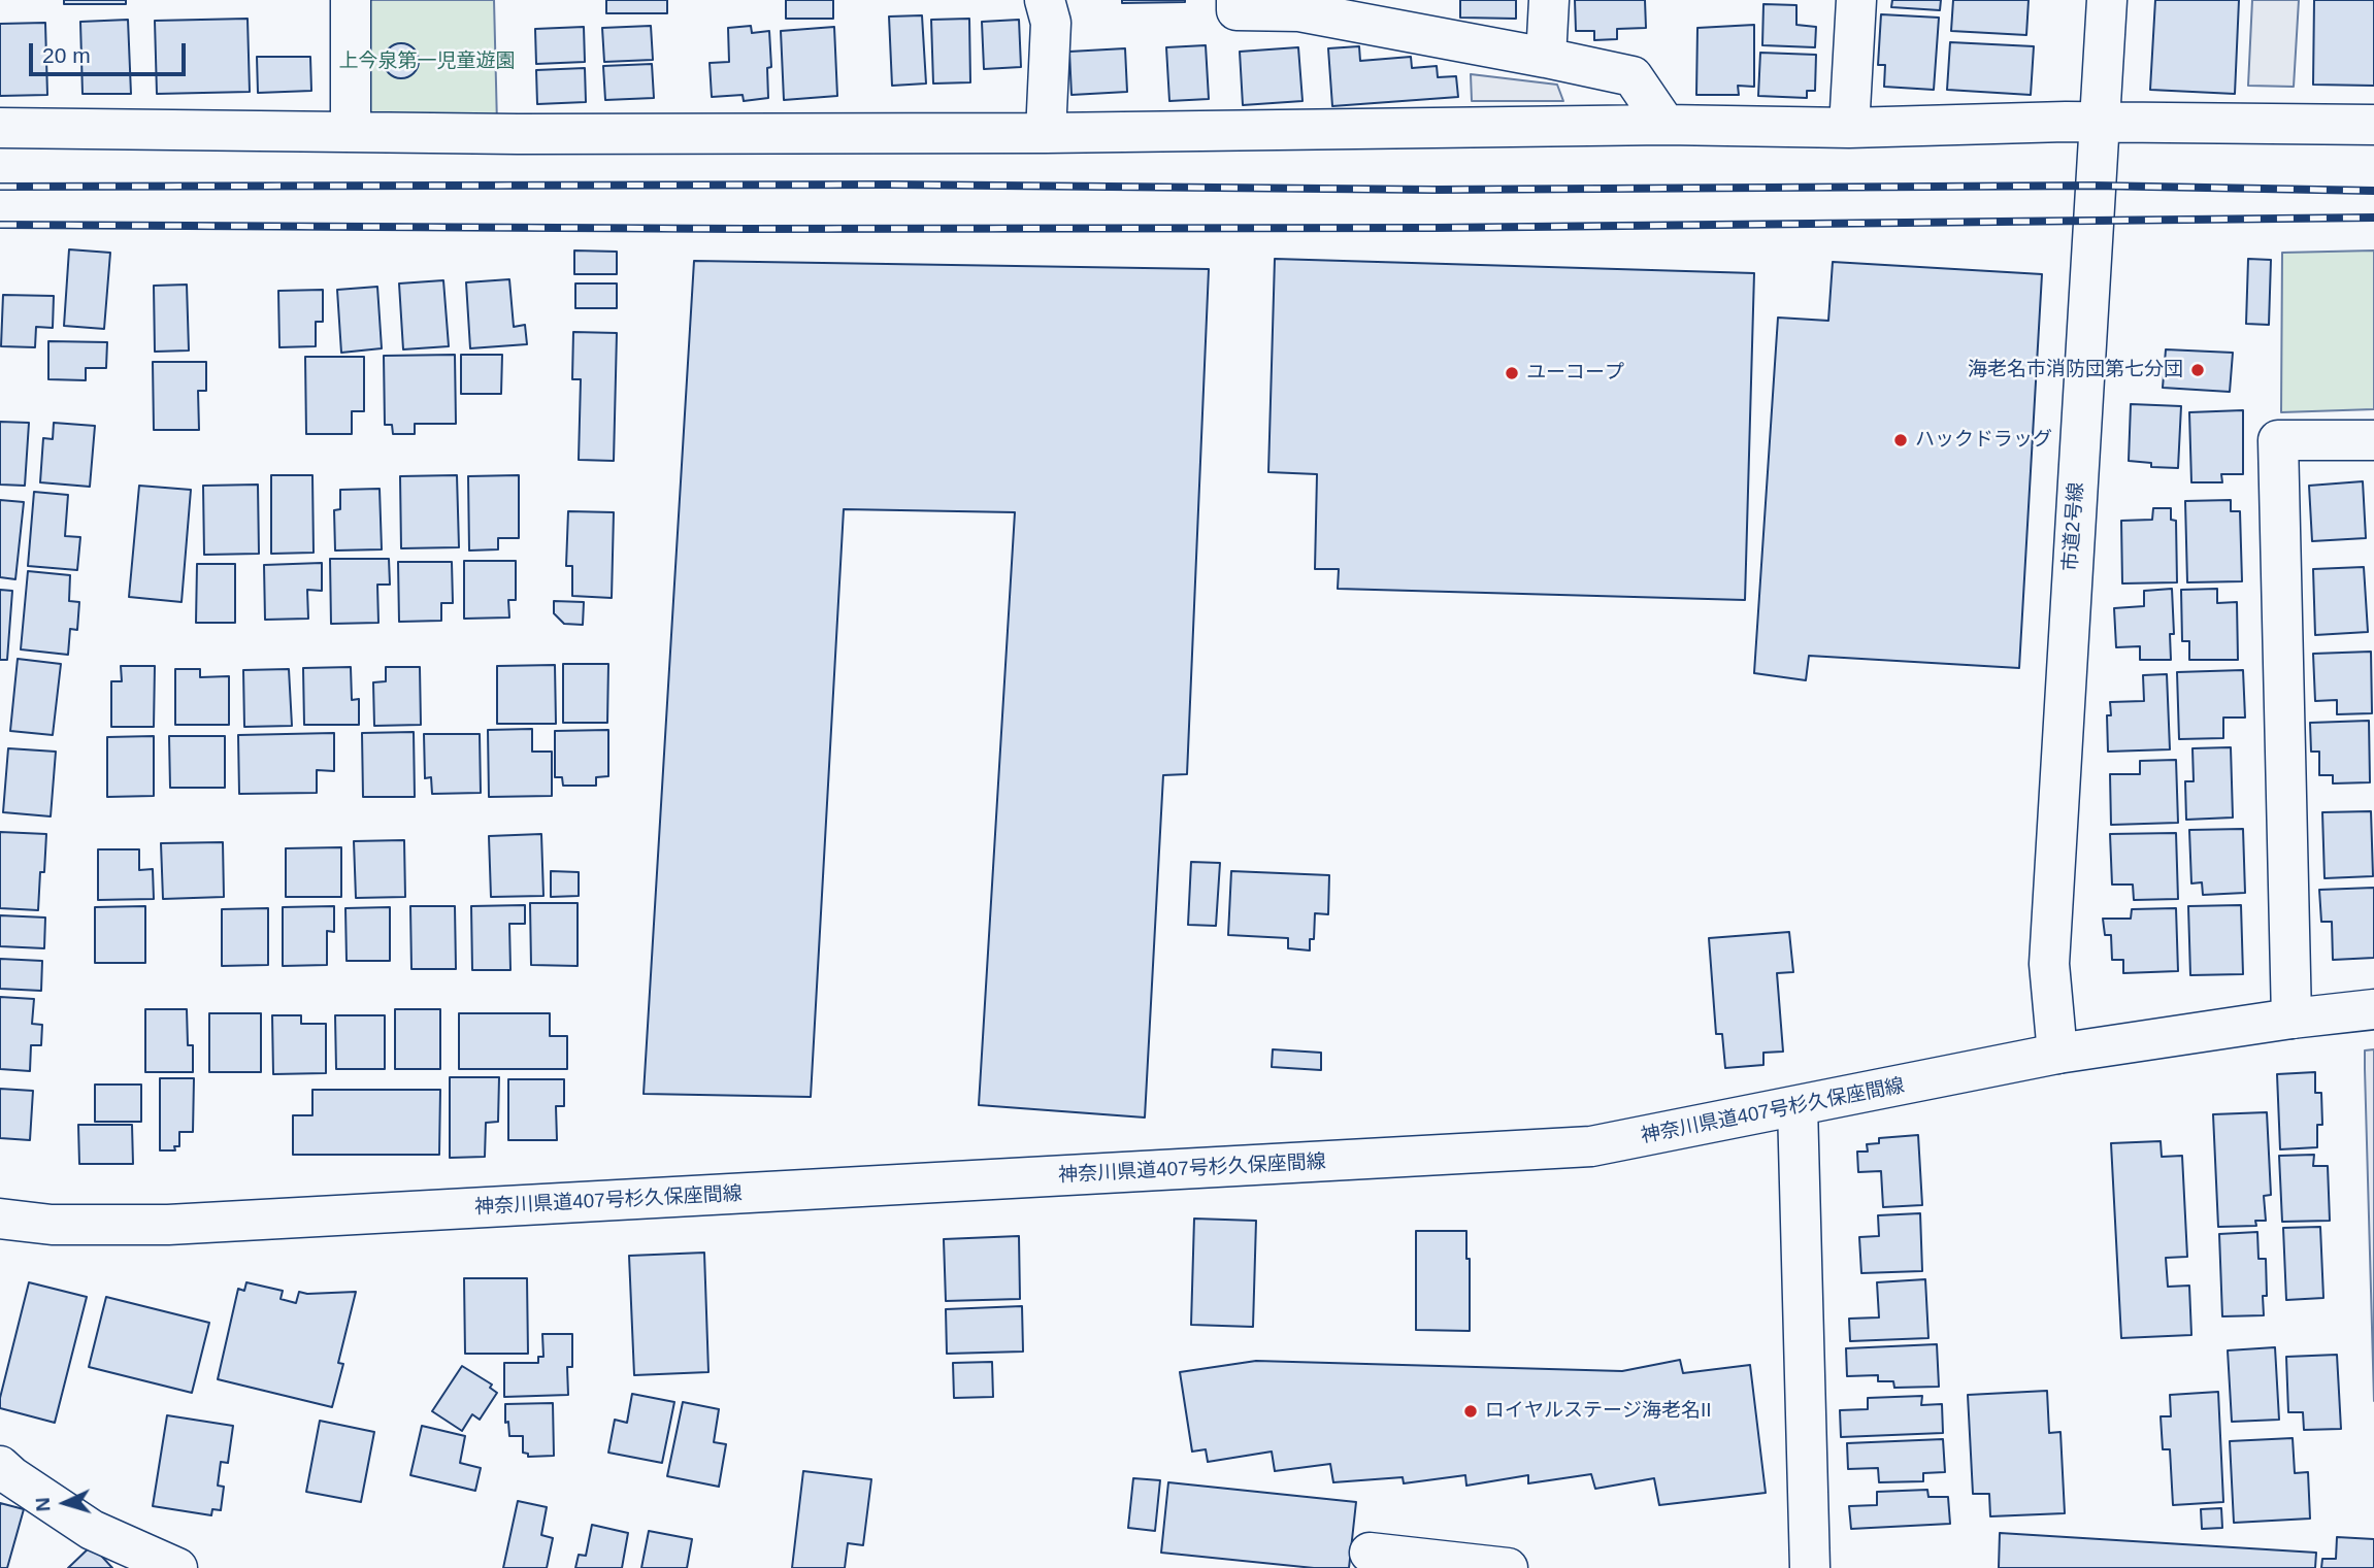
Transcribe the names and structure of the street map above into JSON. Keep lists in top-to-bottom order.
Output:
{
  "streets": {
    "street": ["市道2号線", "神奈川県道407号杉久保座間線"]
  },
  "crossings": [
    ["市道2号線", "神奈川県道407号杉久保座間線"]
  ],
  "parks": ["上今泉第一児童遊園"],
  "places": [
    "海老名市消防団第七分団",
    "ユーコープ",
    "ハックドラッグ",
    "ロイヤルステージ海老名II"
  ],
  "scale_bar": "20 m",
  "north": "left"
}
